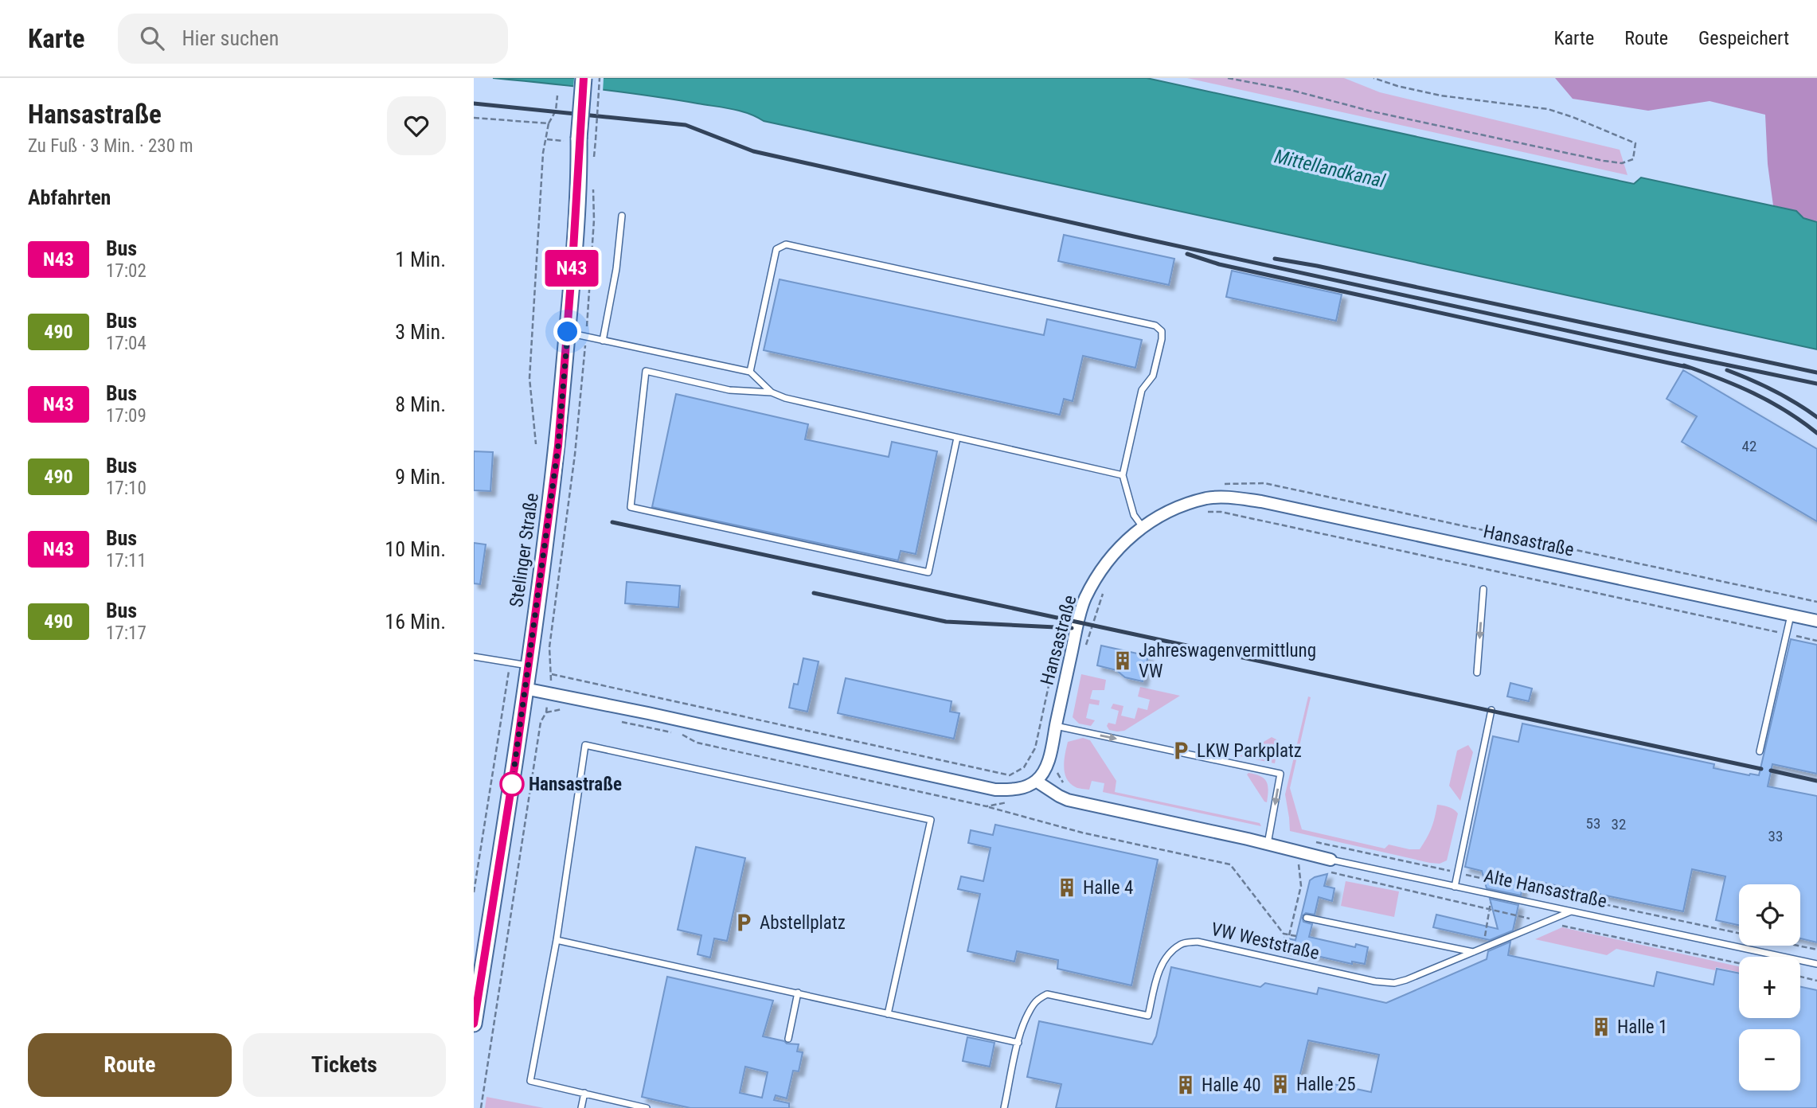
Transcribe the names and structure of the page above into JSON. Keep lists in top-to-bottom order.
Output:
{
  "streets": {
    "main road": ["Stelinger Straße"],
    "street": ["Hansastraße", "Alte Hansastraße"],
    "lane": ["VW Weststraße"]
  },
  "crossings": [
    ["Hansastraße", "Alte Hansastraße"],
    ["Alte Hansastraße", "VW Weststraße"]
  ],
  "water": ["Mittellandkanal"],
  "places": {
    "building": [
      "Jahreswagenvermittlung VW",
      "Halle 4",
      "Halle 1",
      "Halle 25",
      "Halle 40"
    ],
    "parking": ["LKW Parkplatz", "Abstellplatz"],
    "other": ["Hansastraße"]
  },
  "lines": ["bus line N43"],
  "house_numbers": [
    "42",
    "53",
    "32",
    "33"
  ],
  "page": {
    "header": "Karte",
    "search": "Hier suchen",
    "nav": ["Karte", "Route", "Gespeichert"],
    "heading": [
      ["Hansastraße", "Zu Fuß · 3 Min. · 230 m"],
      "Abfahrten"
    ],
    "on_map": "N43",
    "list": [
      {
        "mark": "N43",
        "name": "Bus",
        "note": "17:02",
        "value": "1 Min."
      },
      {
        "mark": "490",
        "name": "Bus",
        "note": "17:04",
        "value": "3 Min."
      },
      {
        "mark": "N43",
        "name": "Bus",
        "note": "17:09",
        "value": "8 Min."
      },
      {
        "mark": "490",
        "name": "Bus",
        "note": "17:10",
        "value": "9 Min."
      },
      {
        "mark": "N43",
        "name": "Bus",
        "note": "17:11",
        "value": "10 Min."
      },
      {
        "mark": "490",
        "name": "Bus",
        "note": "17:17",
        "value": "16 Min."
      }
    ],
    "map_buttons": ["+", "−"],
    "buttons": ["Route", "Tickets"]
  }
}
